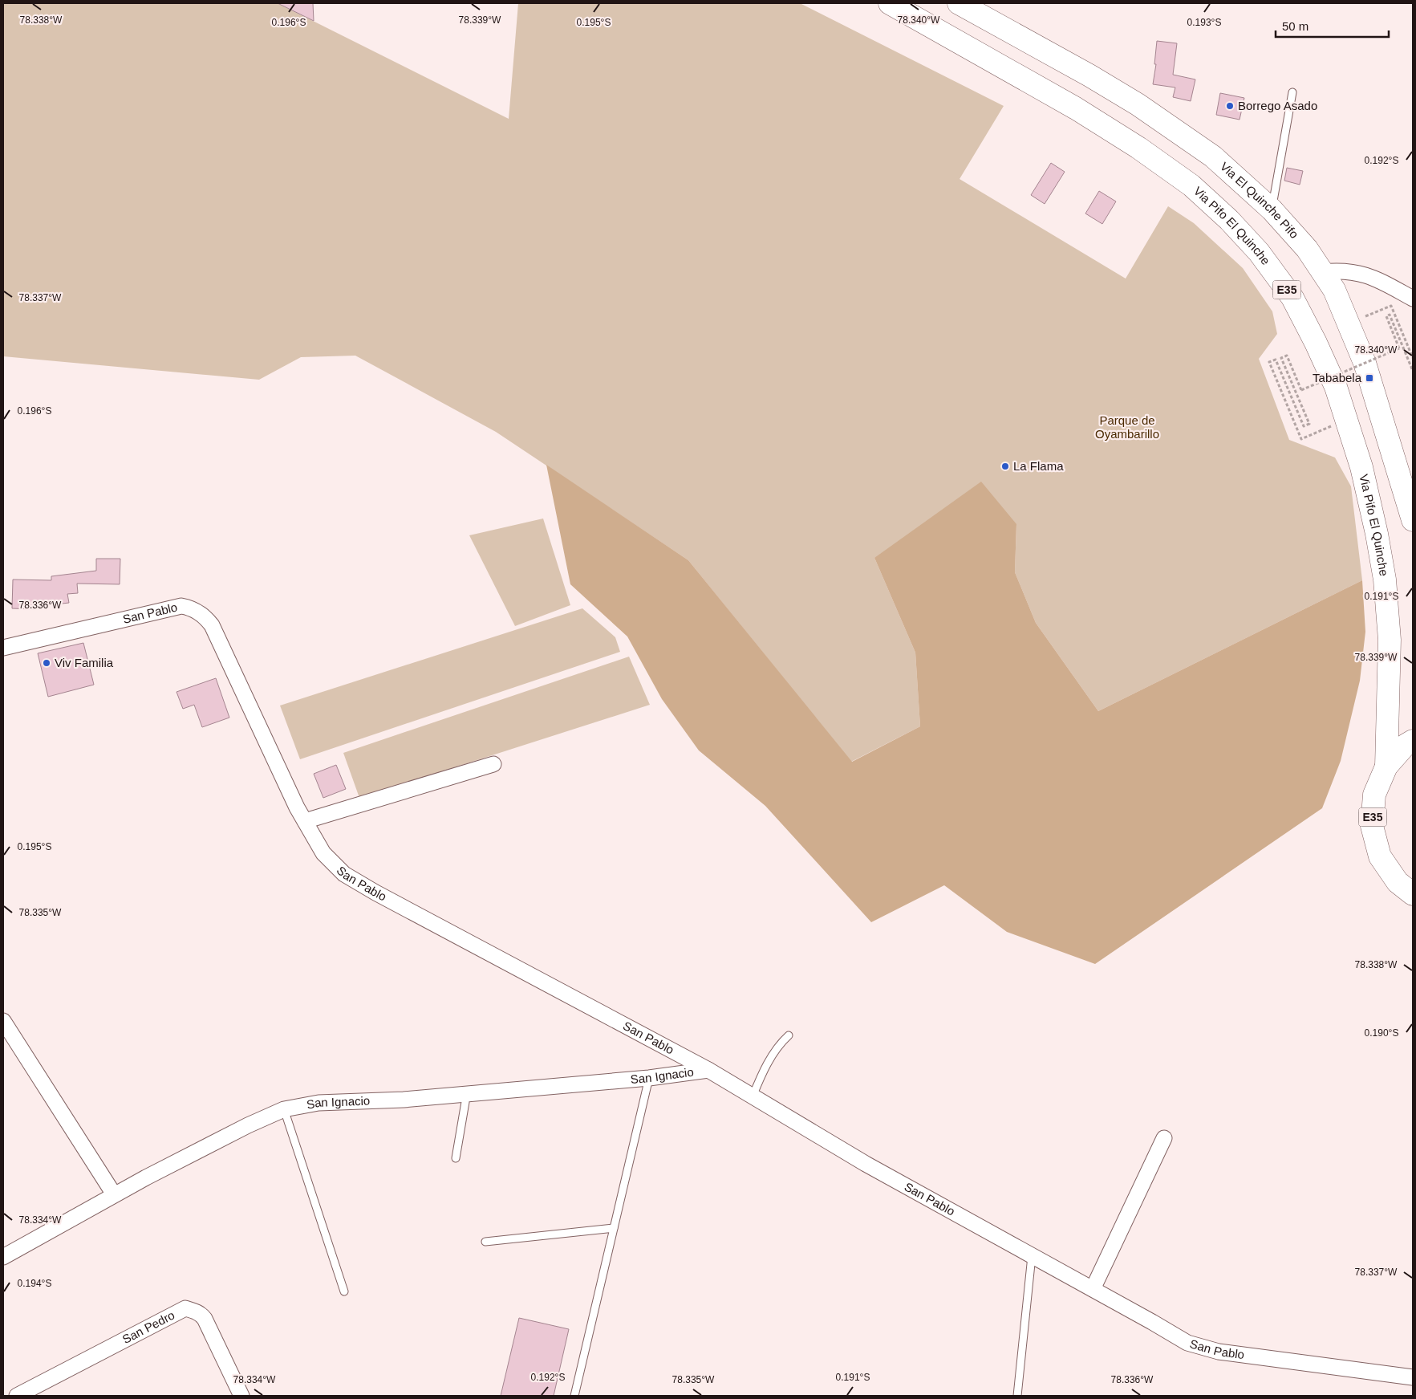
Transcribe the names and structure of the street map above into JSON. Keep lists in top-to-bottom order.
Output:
{
  "streets": {
    "highway": ["Via El Quinche Pifo", "Via Pifo El Quinche", "E35"],
    "street": ["San Pablo", "San Ignacio", "San Pedro"]
  },
  "crossings": [
    ["Via Pifo El Quinche", "E35"],
    ["San Pablo", "San Ignacio"]
  ],
  "parks": ["Parque de Oyambarillo"],
  "places": {
    "other": ["Borrego Asado", "La Flama", "Viv Familia"],
    "transit": ["Tababela"]
  },
  "scale_bar": "50 m",
  "coordinates": [
    "78.338°W",
    "78.339°W",
    "78.340°W",
    "0.196°S",
    "0.195°S",
    "0.193°S",
    "0.192°S",
    "78.337°W",
    "0.191°S",
    "78.336°W",
    "78.335°W",
    "0.190°S",
    "78.334°W",
    "0.194°S"
  ]
}
